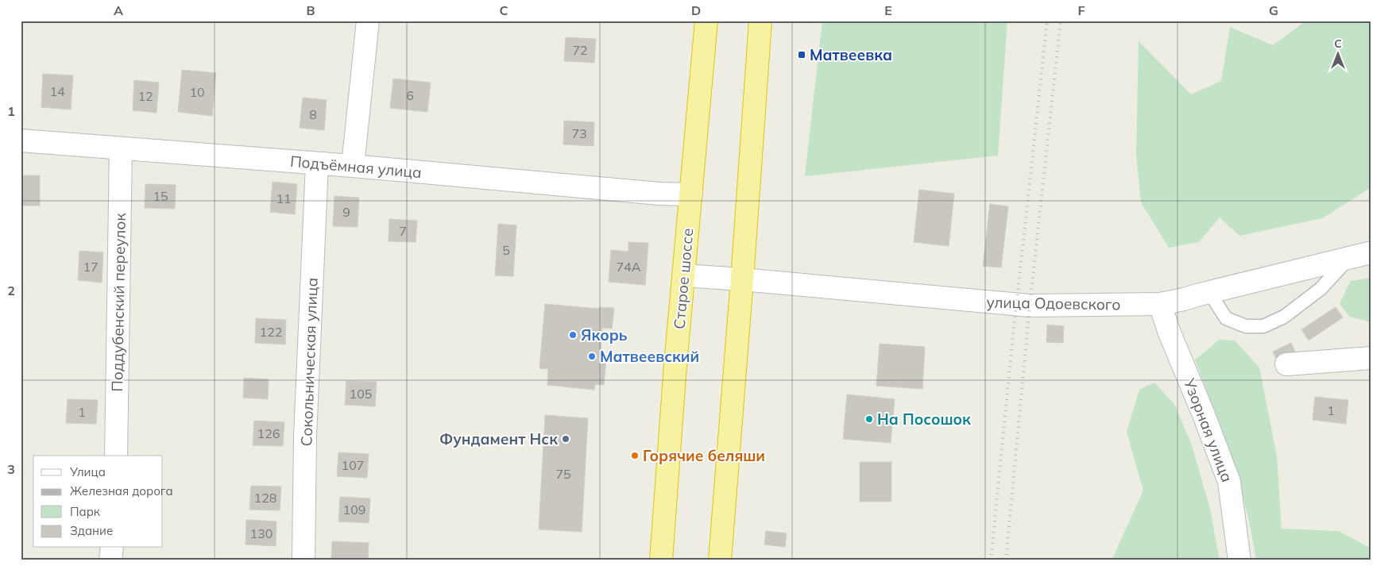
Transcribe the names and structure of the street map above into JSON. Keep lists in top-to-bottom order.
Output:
{
  "streets": {
    "highway": ["Старое шоссе"],
    "street": [
      "Подъёмная улица",
      "Поддубенский переулок",
      "улица Одоевского",
      "Сокольническая улица",
      "Узорная улица"
    ]
  },
  "crossings": [
    ["Подъёмная улица", "Старое шоссе"],
    ["Подъёмная улица", "Поддубенский переулок"],
    ["Подъёмная улица", "Сокольническая улица"],
    ["Старое шоссе", "улица Одоевского"],
    ["улица Одоевского", "Узорная улица"]
  ],
  "places": {
    "transit": ["Матвеевка"],
    "other": [
      "Якорь",
      "Матвеевский",
      "На Посошок",
      "Фундамент Нск",
      "Горячие беляши"
    ]
  },
  "house_numbers": [
    "72",
    "14",
    "10",
    "6",
    "12",
    "8",
    "73",
    "15",
    "11",
    "9",
    "7",
    "5",
    "17",
    "74А",
    "122",
    "105",
    "1",
    "1",
    "126",
    "107",
    "75",
    "128",
    "109",
    "130"
  ],
  "legend": [
    "Улица",
    "Железная дорога",
    "Парк",
    "Здание"
  ],
  "north": "top",
  "grid": {
    "columns": [
      "A",
      "B",
      "C",
      "D",
      "E",
      "F",
      "G"
    ],
    "rows": ["1", "2", "3"]
  }
}
